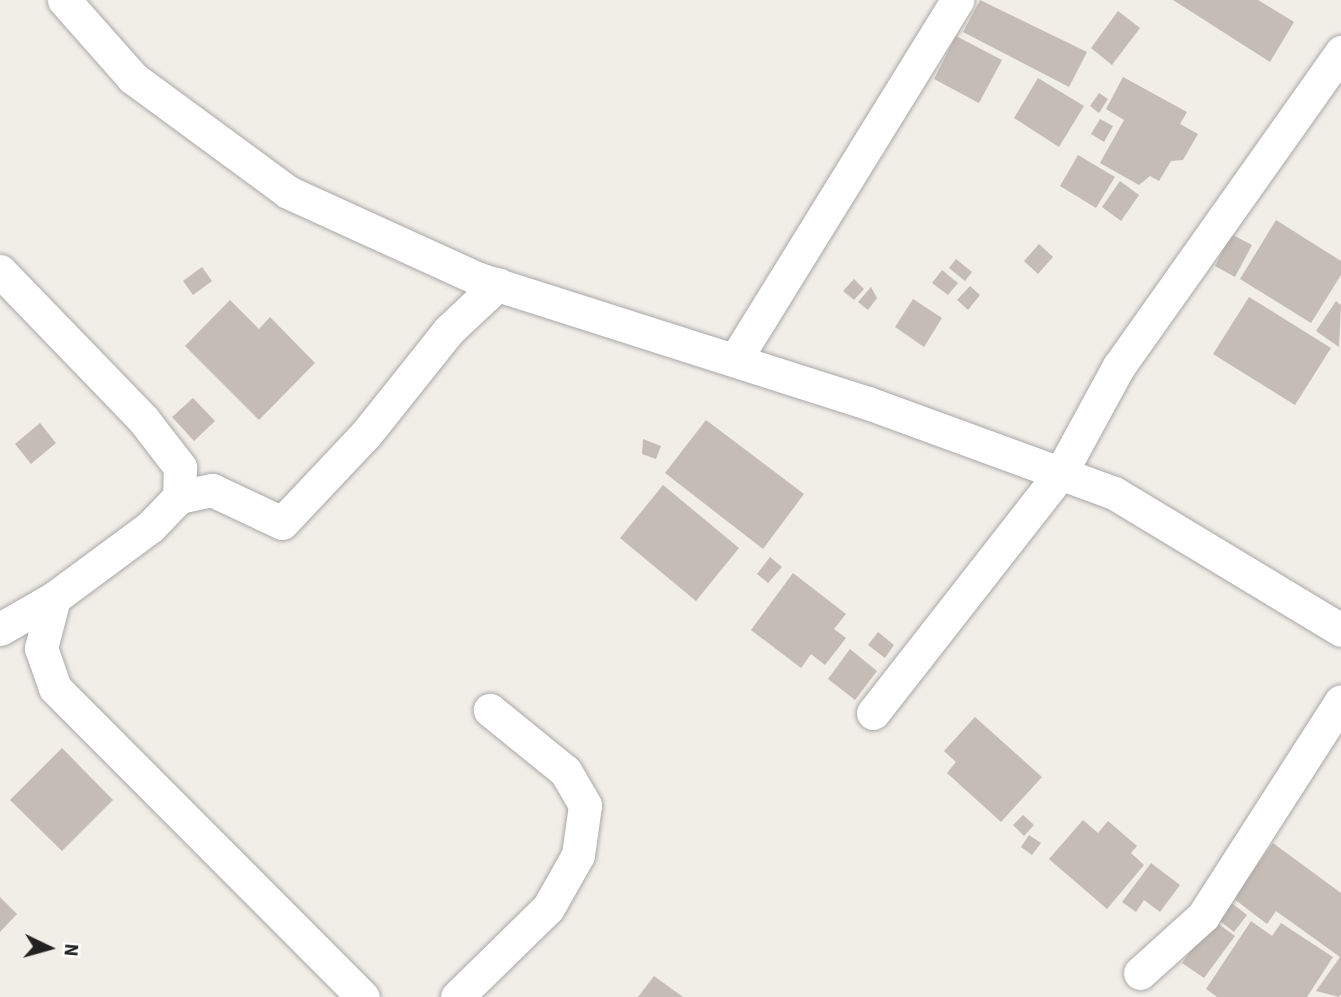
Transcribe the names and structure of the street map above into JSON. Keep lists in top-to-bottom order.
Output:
{
  "north": "right"
}
